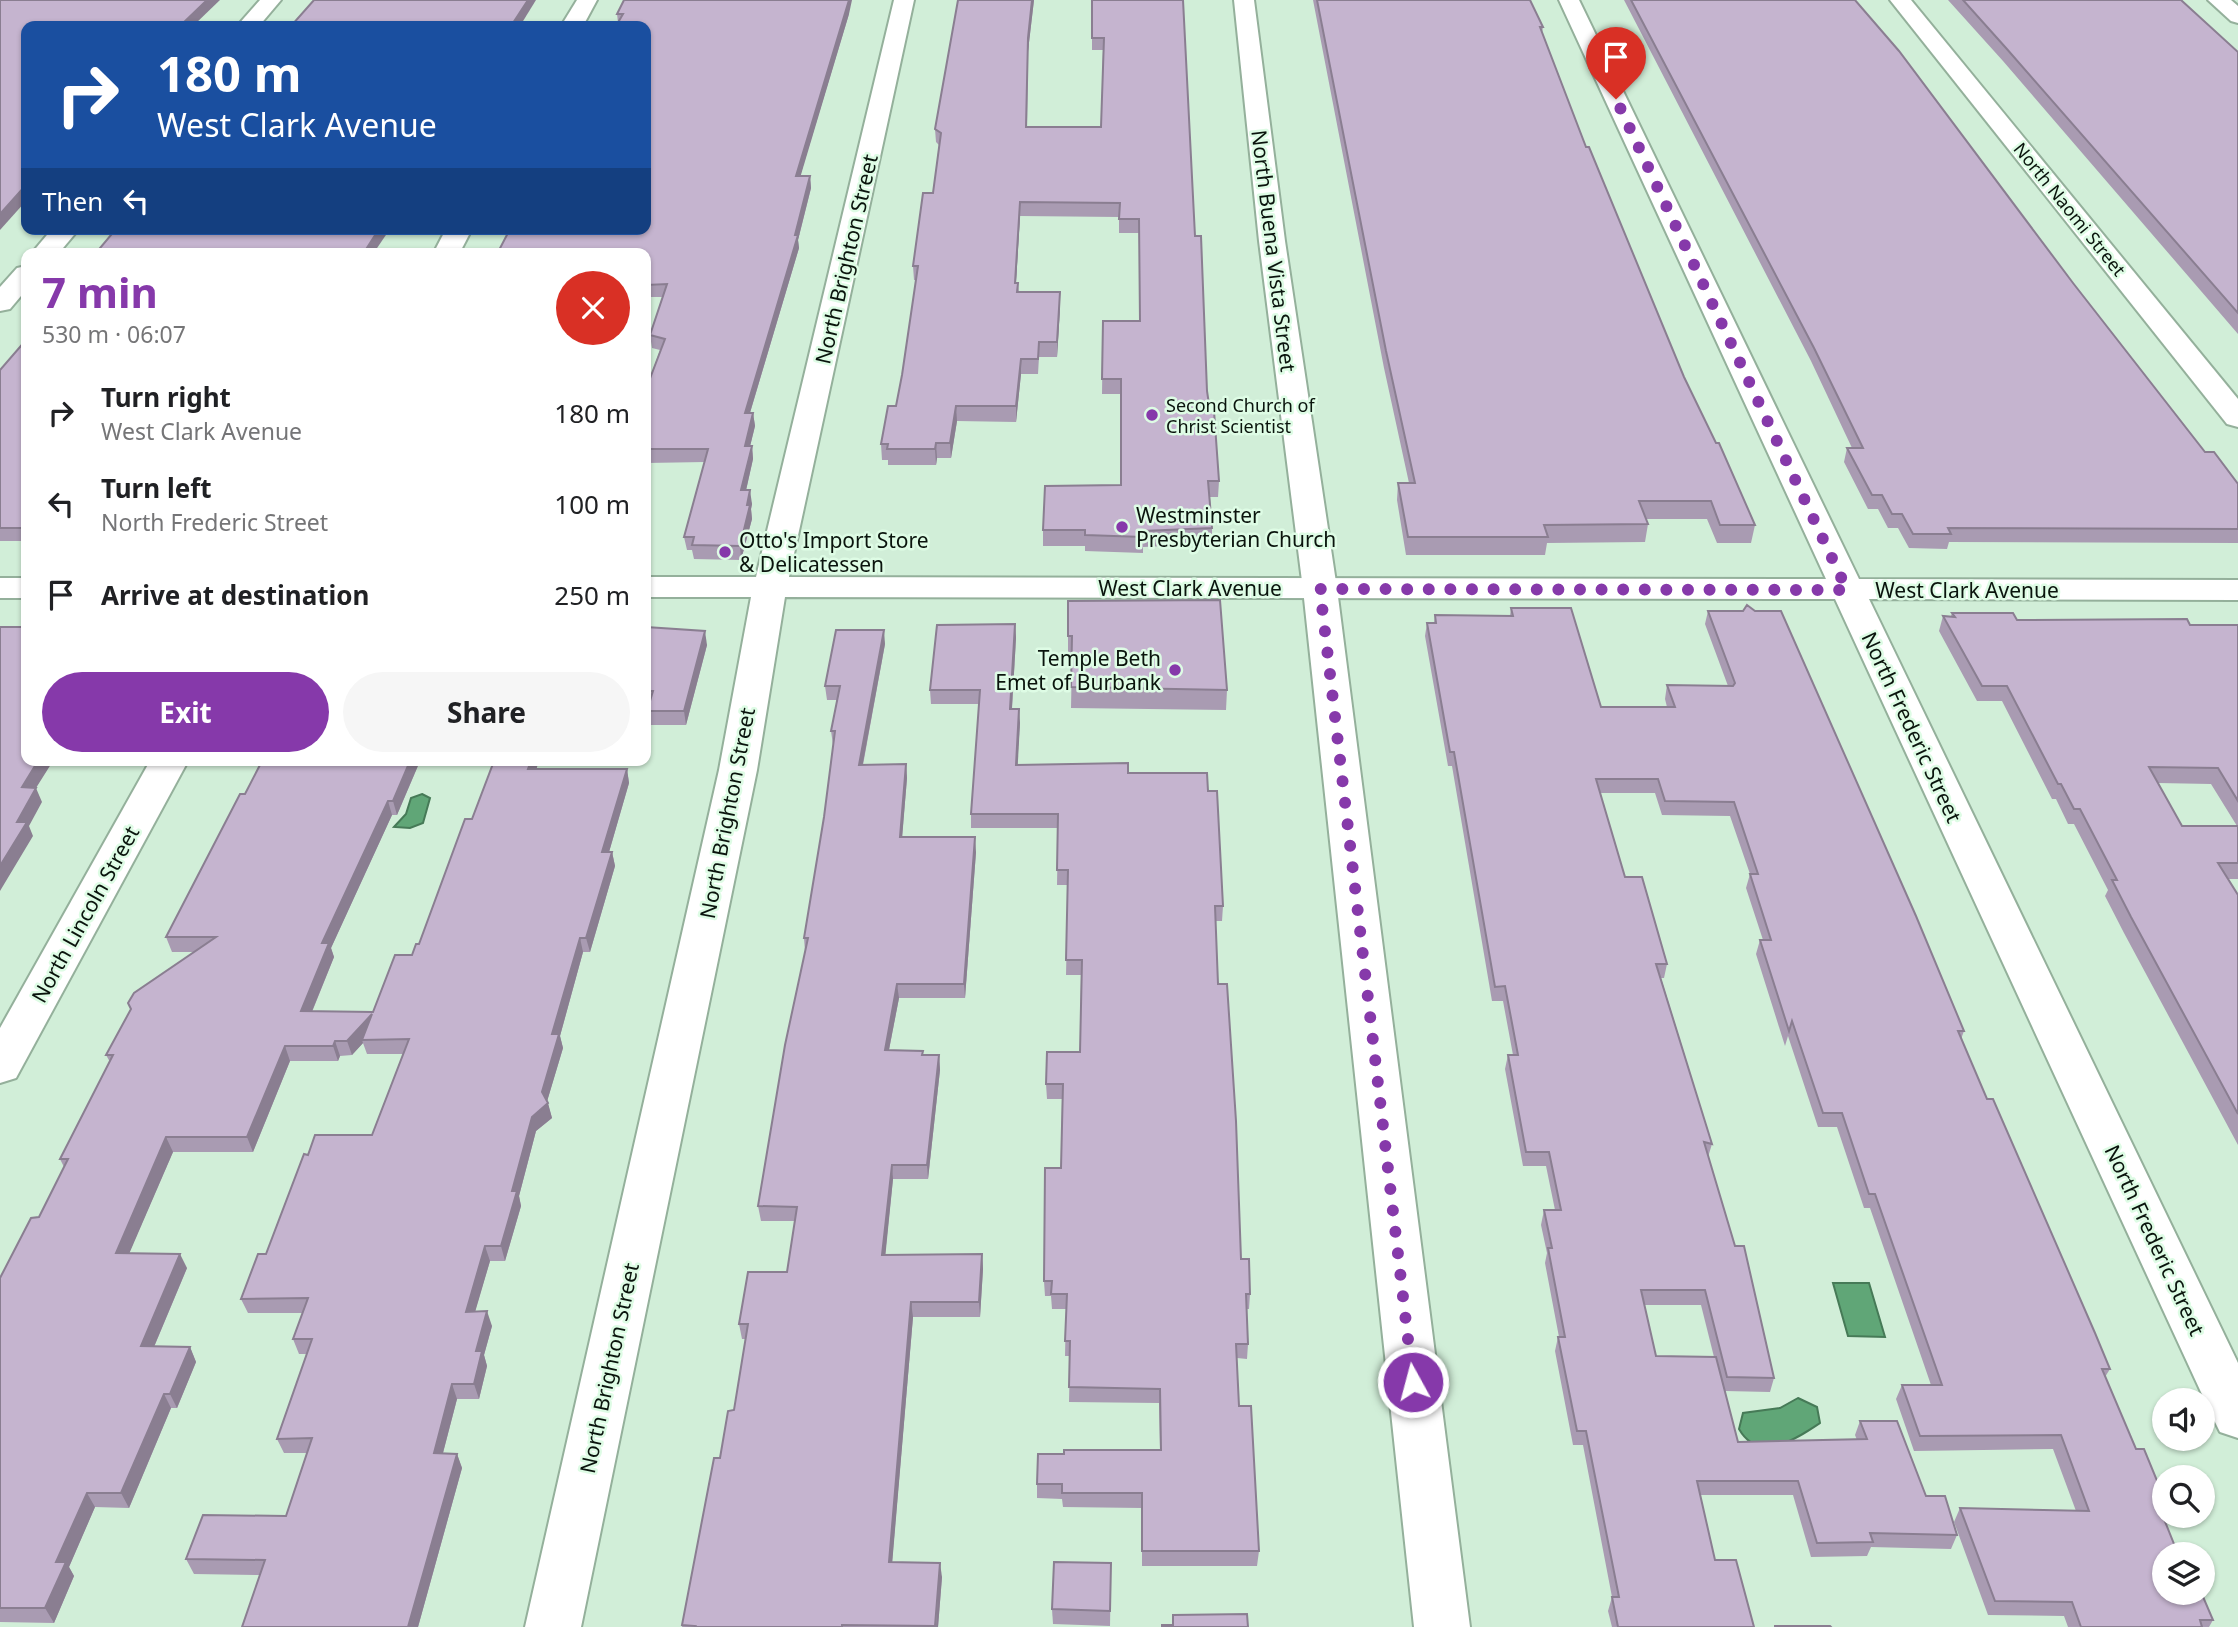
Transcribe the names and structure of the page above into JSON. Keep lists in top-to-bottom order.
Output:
{
  "streets": {
    "street": [
      "North Naomi Street",
      "North Buena Vista Street",
      "North Brighton Street",
      "West Clark Avenue",
      "North Frederic Street",
      "North Lincoln Street"
    ]
  },
  "crossings": [
    ["North Buena Vista Street", "West Clark Avenue"],
    ["North Brighton Street", "West Clark Avenue"],
    ["West Clark Avenue", "North Frederic Street"]
  ],
  "places": [
    "Second Church of Christ Scientist",
    "Westminster Presbyterian Church",
    "Otto's Import Store & Delicatessen",
    "Temple Beth Emet of Burbank"
  ],
  "page": {
    "turn": ["180 m", "West Clark Avenue"],
    "then": "Then",
    "heading": ["7 min", "530 m · 06:07"],
    "list": [
      {
        "name": "Turn right",
        "note": "West Clark Avenue",
        "value": "180 m"
      },
      {
        "name": "Turn left",
        "note": "North Frederic Street",
        "value": "100 m"
      },
      {
        "name": "Arrive at destination",
        "value": "250 m"
      }
    ],
    "buttons": ["Exit", "Share"]
  }
}
